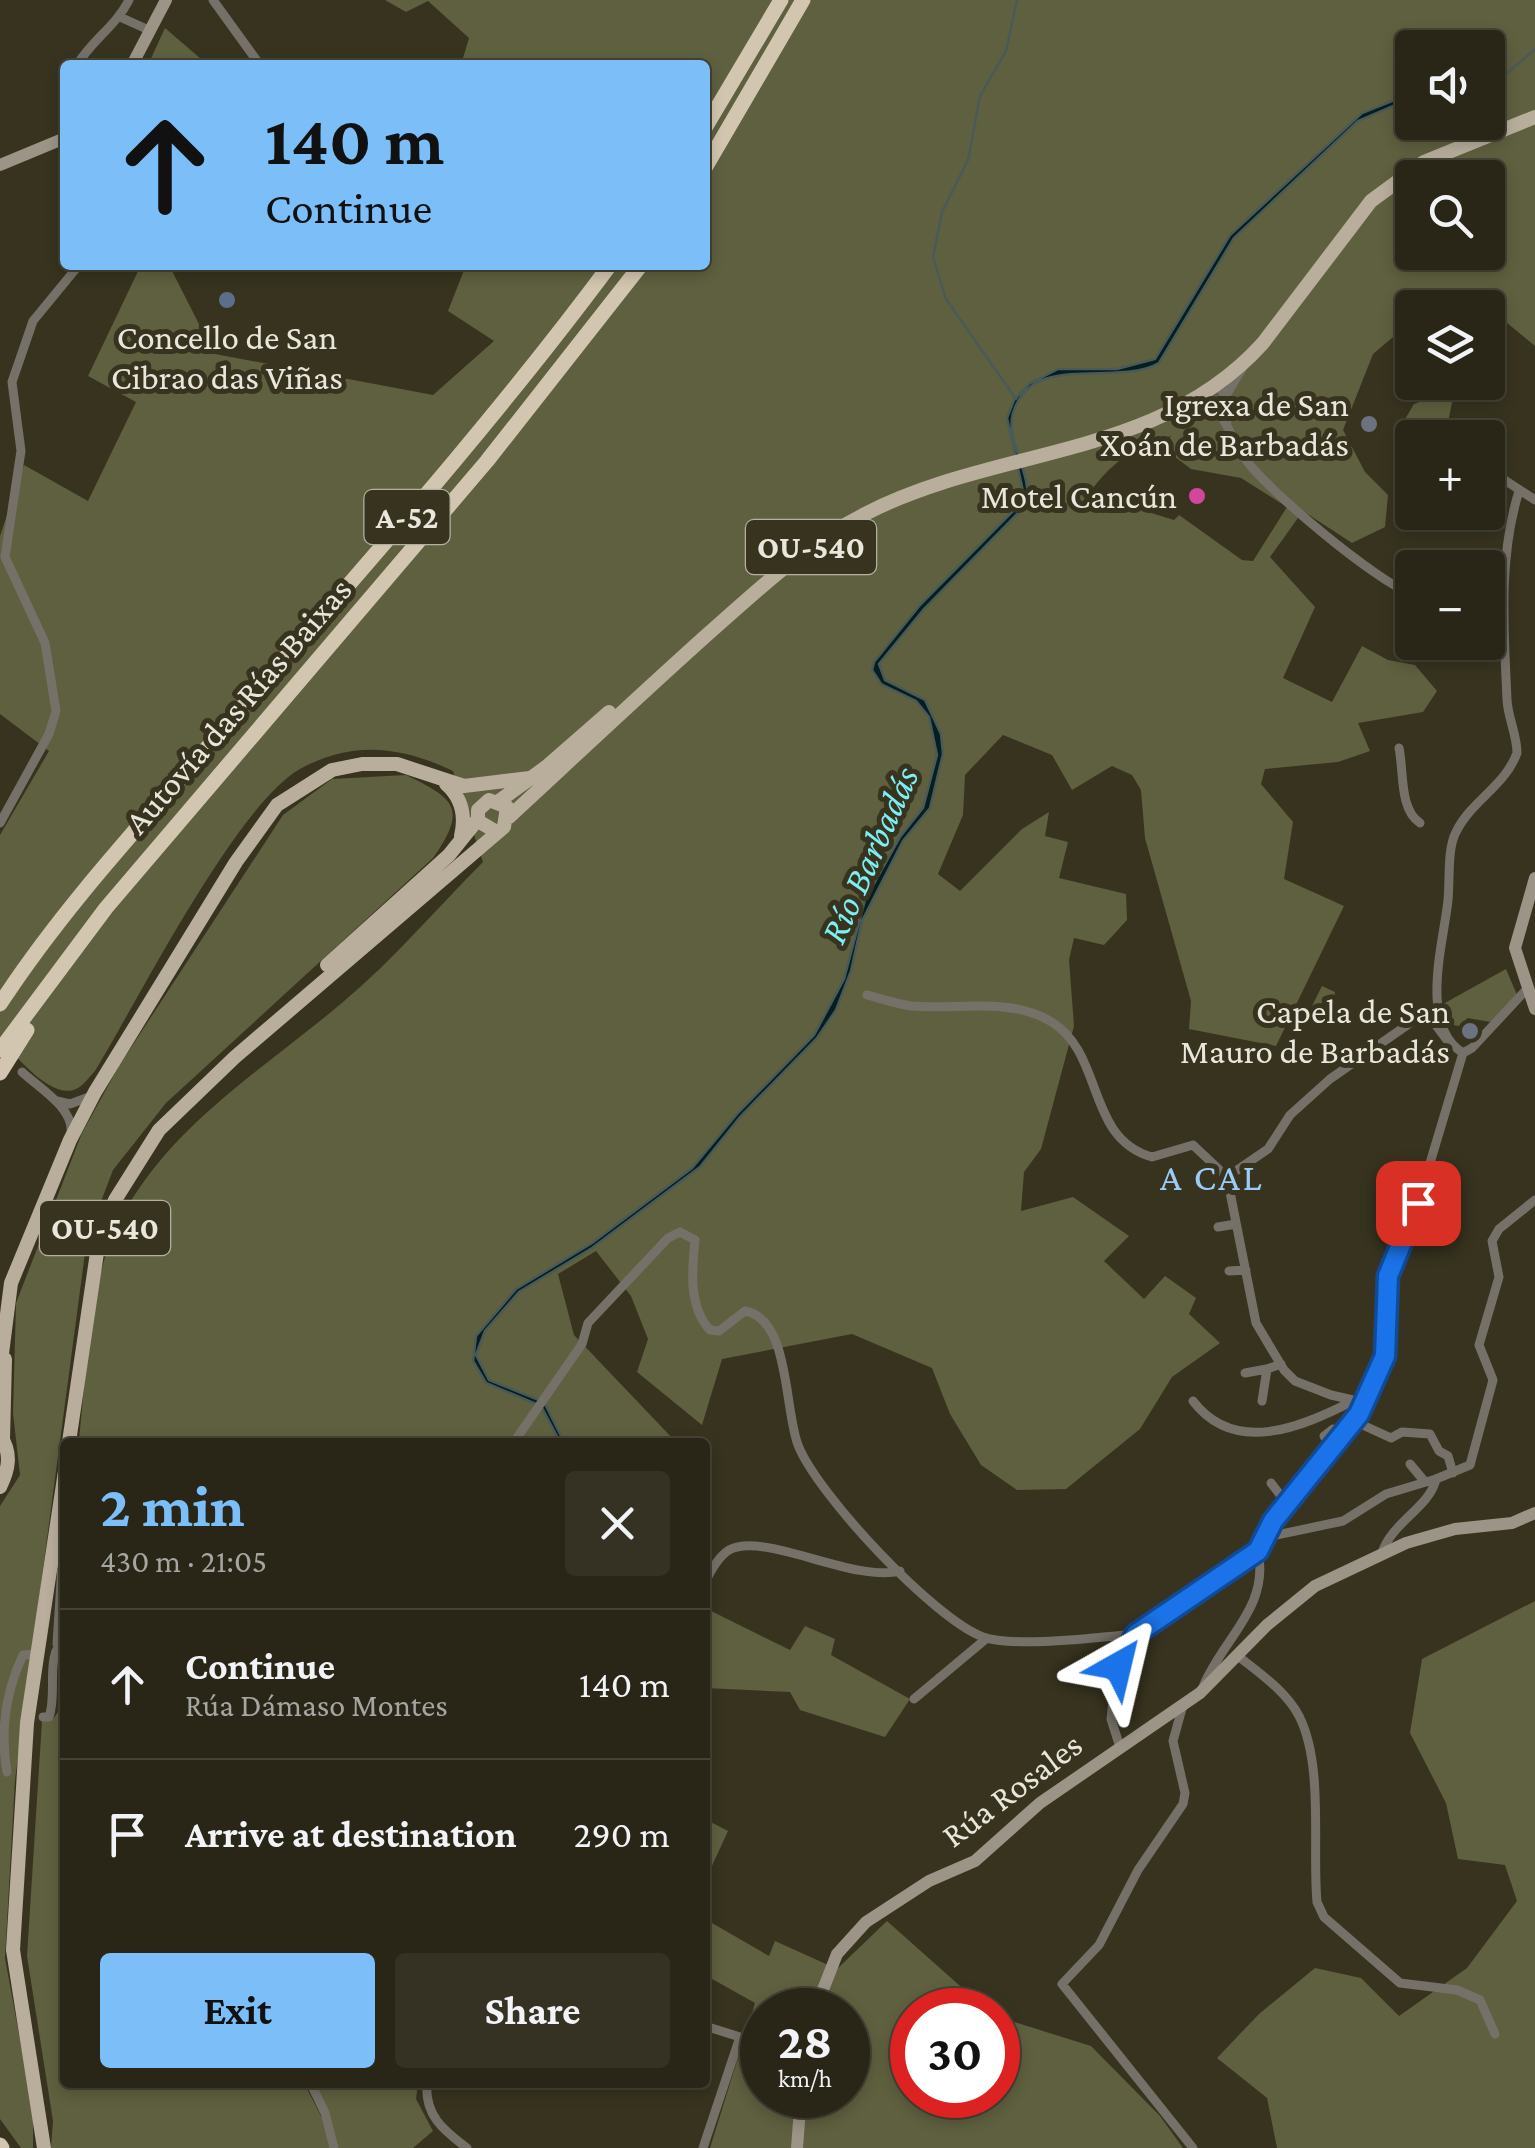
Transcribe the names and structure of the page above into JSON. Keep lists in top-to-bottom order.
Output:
{
  "streets": {
    "highway": ["A-52", "Autovía das Rías Baixas"],
    "main road": ["OU-540"],
    "street": ["Rúa Rosales"]
  },
  "districts": ["A CAL"],
  "water": ["Río Barbadás"],
  "places": [
    "Concello de San Cibrao das Viñas",
    "Igrexa de San Xoán de Barbadás",
    "Motel Cancún",
    "Capela de San Mauro de Barbadás"
  ],
  "page": {
    "map_buttons": ["+", "−"],
    "turn": ["140 m", "Continue"],
    "heading": ["2 min", "430 m · 21:05"],
    "list": [
      {
        "name": "Continue",
        "note": "Rúa Dámaso Montes",
        "value": "140 m"
      },
      {
        "name": "Arrive at destination",
        "value": "290 m"
      }
    ],
    "buttons": ["Exit", "Share"],
    "speed": "28 km/h",
    "limit": "30"
  }
}
